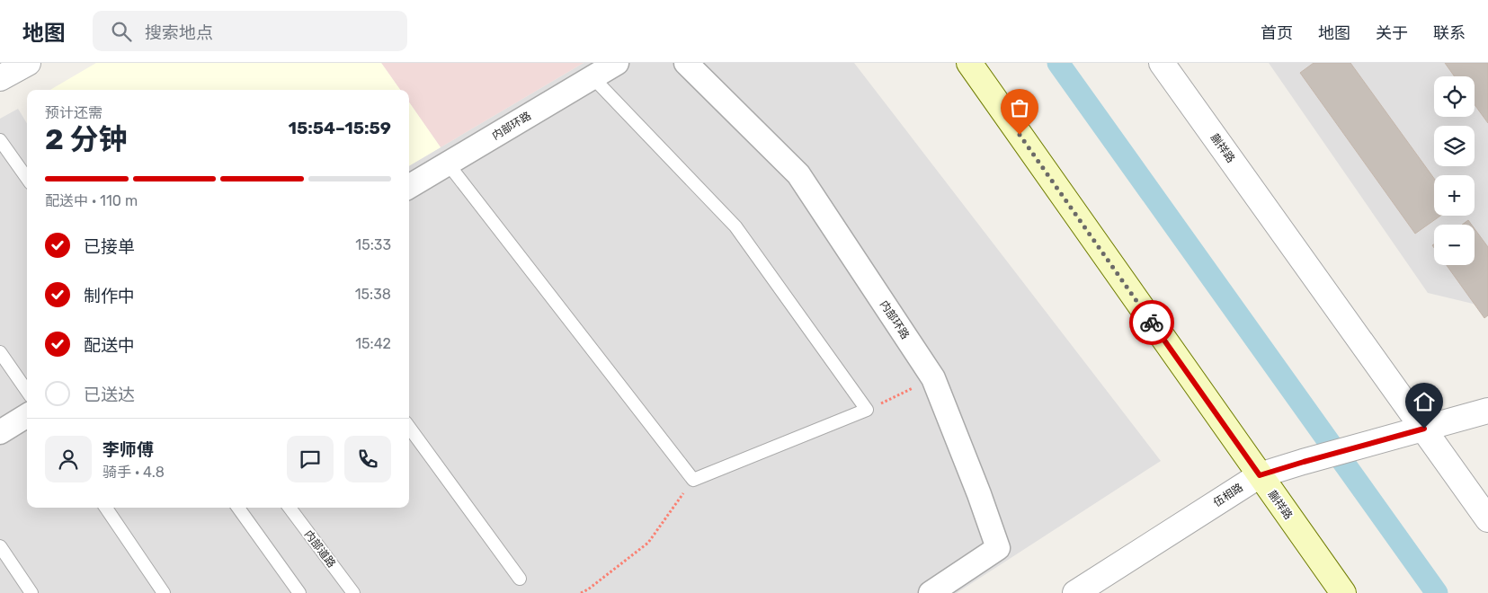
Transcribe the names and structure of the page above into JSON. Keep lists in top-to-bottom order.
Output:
{
  "streets": {
    "main road": ["蒯祥路"],
    "street": ["内部环路", "伍相路"],
    "lane": ["内部道路"]
  },
  "crossings": [
    ["蒯祥路", "伍相路"]
  ],
  "page": {
    "header": "地图",
    "search": "搜索地点",
    "nav": [
      "首页",
      "地图",
      "关于",
      "联系"
    ],
    "map_buttons": ["+", "−"],
    "heading": ["2 分钟", "预计还需", "15:54–15:59"],
    "panel": ["李师傅", "骑手 · 4.8"],
    "bar": "配送中 · 110 m",
    "list": [
      ["已接单", "15:33"],
      ["制作中", "15:38"],
      ["配送中", "15:42"],
      "已送达"
    ]
  }
}
